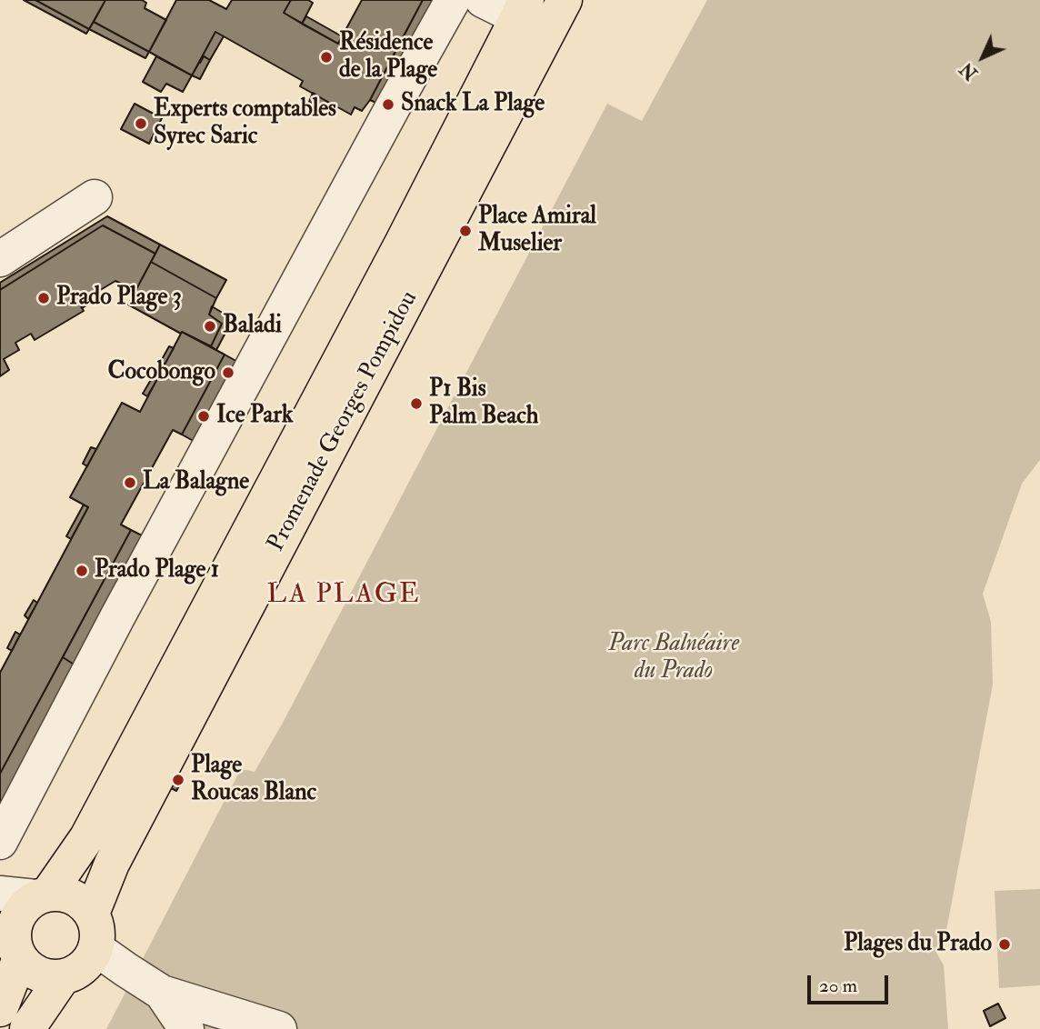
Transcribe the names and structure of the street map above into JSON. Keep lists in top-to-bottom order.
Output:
{
  "streets": {
    "main road": ["Promenade Georges Pompidou"]
  },
  "districts": ["LA PLAGE"],
  "parks": ["Parc Balnéaire du Prado"],
  "places": [
    "Résidence de la Plage",
    "Snack La Plage",
    "Experts comptables Syrec Saric",
    "Place Amiral Muselier",
    "Prado Plage 3",
    "Baladi",
    "Cocobongo",
    "P1 Bis Palm Beach",
    "Ice Park",
    "La Balagne",
    "Prado Plage 1",
    "Plage Roucas Blanc",
    "Plages du Prado"
  ],
  "scale_bar": "20 m",
  "north": "bottom left"
}
